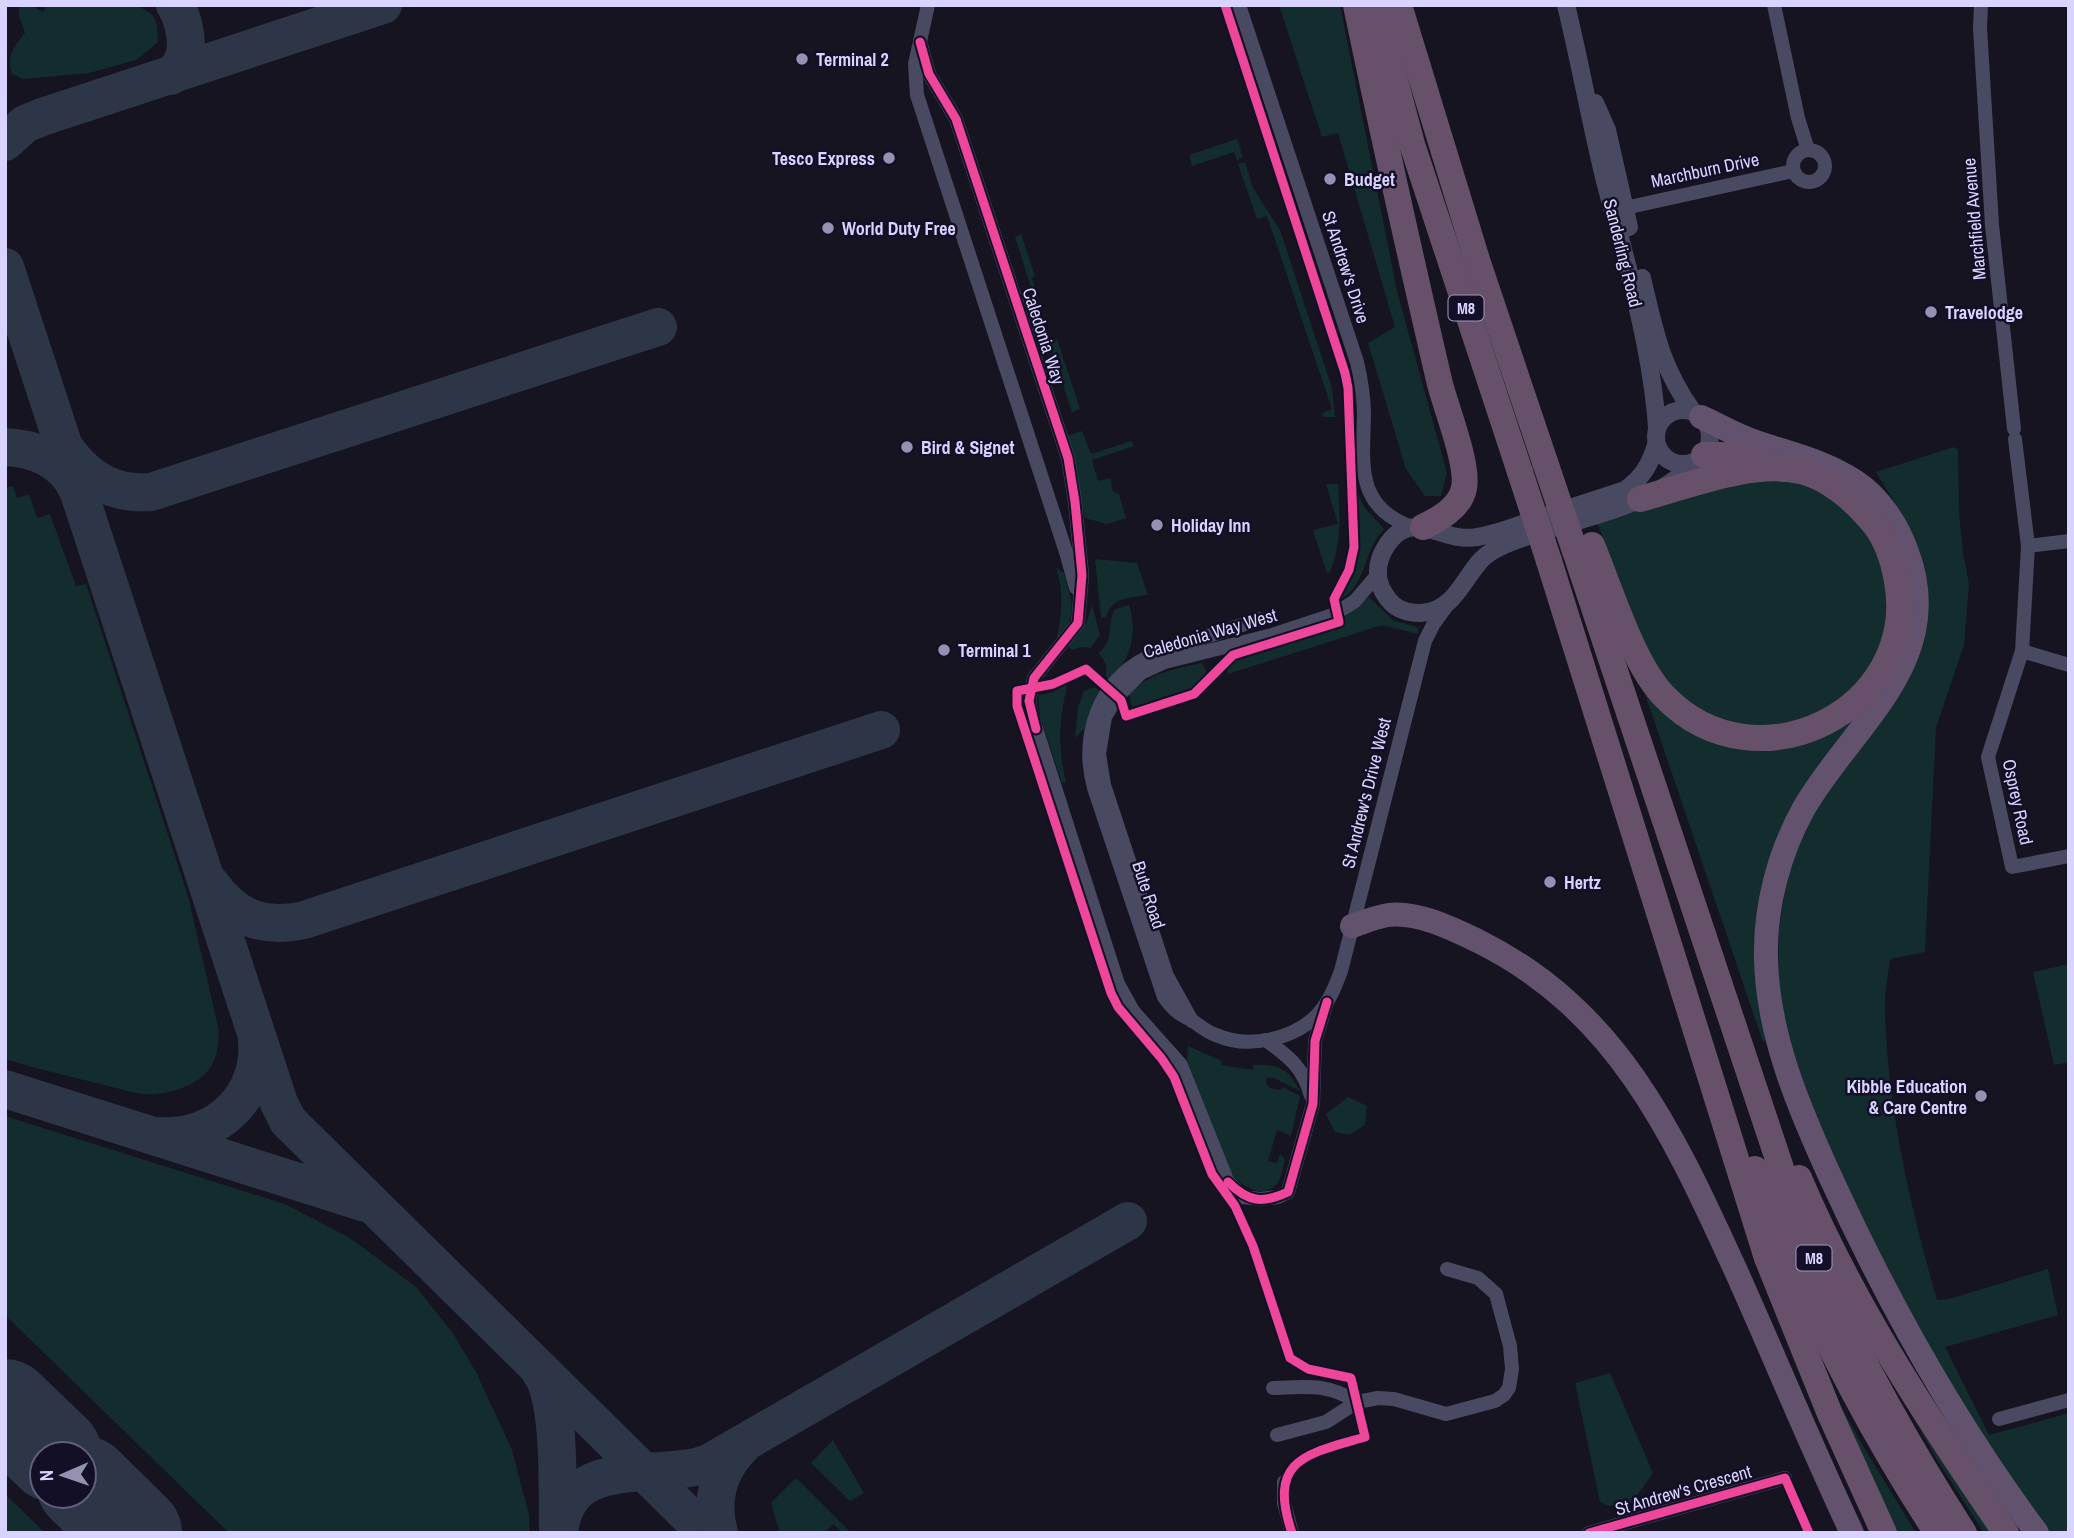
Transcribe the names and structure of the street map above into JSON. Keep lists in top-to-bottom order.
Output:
{
  "streets": {
    "highway": ["M8"],
    "street": [
      "Marchburn Drive",
      "Marchfield Avenue",
      "Sanderling Road",
      "St Andrew's Drive",
      "Caledonia Way",
      "Caledonia Way West",
      "St Andrew's Drive West",
      "Osprey Road",
      "Bute Road",
      "St Andrew's Crescent"
    ]
  },
  "crossings": [
    ["Marchburn Drive", "Sanderling Road"],
    ["Marchfield Avenue", "Osprey Road"],
    ["Caledonia Way", "St Andrew's Drive West"],
    ["Caledonia Way West", "Bute Road"],
    ["St Andrew's Drive West", "Bute Road"]
  ],
  "places": [
    "Terminal 2",
    "Tesco Express",
    "Budget",
    "World Duty Free",
    "Travelodge",
    "Bird & Signet",
    "Holiday Inn",
    "Terminal 1",
    "Hertz",
    "Kibble Education & Care Centre"
  ],
  "north": "left"
}
